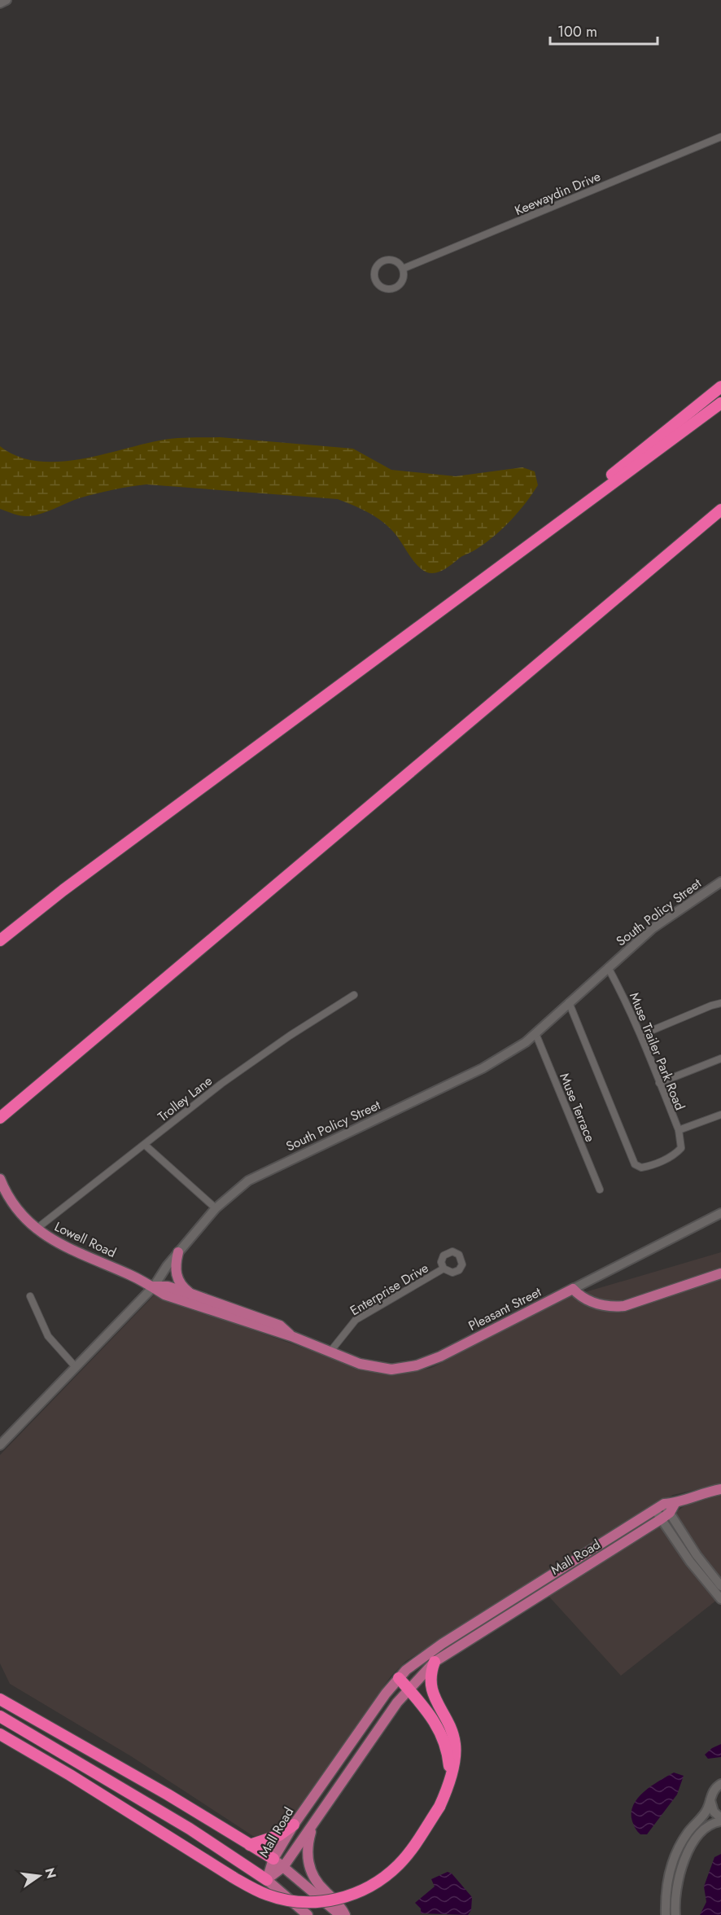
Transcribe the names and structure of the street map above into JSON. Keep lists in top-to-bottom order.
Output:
{
  "streets": {
    "main road": ["Lowell Road", "Pleasant Street", "Mall Road"],
    "street": [
      "Keewaydin Drive",
      "South Policy Street",
      "Muse Trailer Park Road",
      "Trolley Lane",
      "Muse Terrace",
      "Enterprise Drive"
    ]
  },
  "crossings": [
    ["South Policy Street", "Muse Trailer Park Road"],
    ["South Policy Street", "Muse Terrace"],
    ["South Policy Street", "Lowell Road"],
    ["South Policy Street", "Pleasant Street"],
    ["Trolley Lane", "Lowell Road"],
    ["Lowell Road", "Pleasant Street"],
    ["Enterprise Drive", "Pleasant Street"]
  ],
  "scale_bar": "100 m",
  "north": "right"
}
